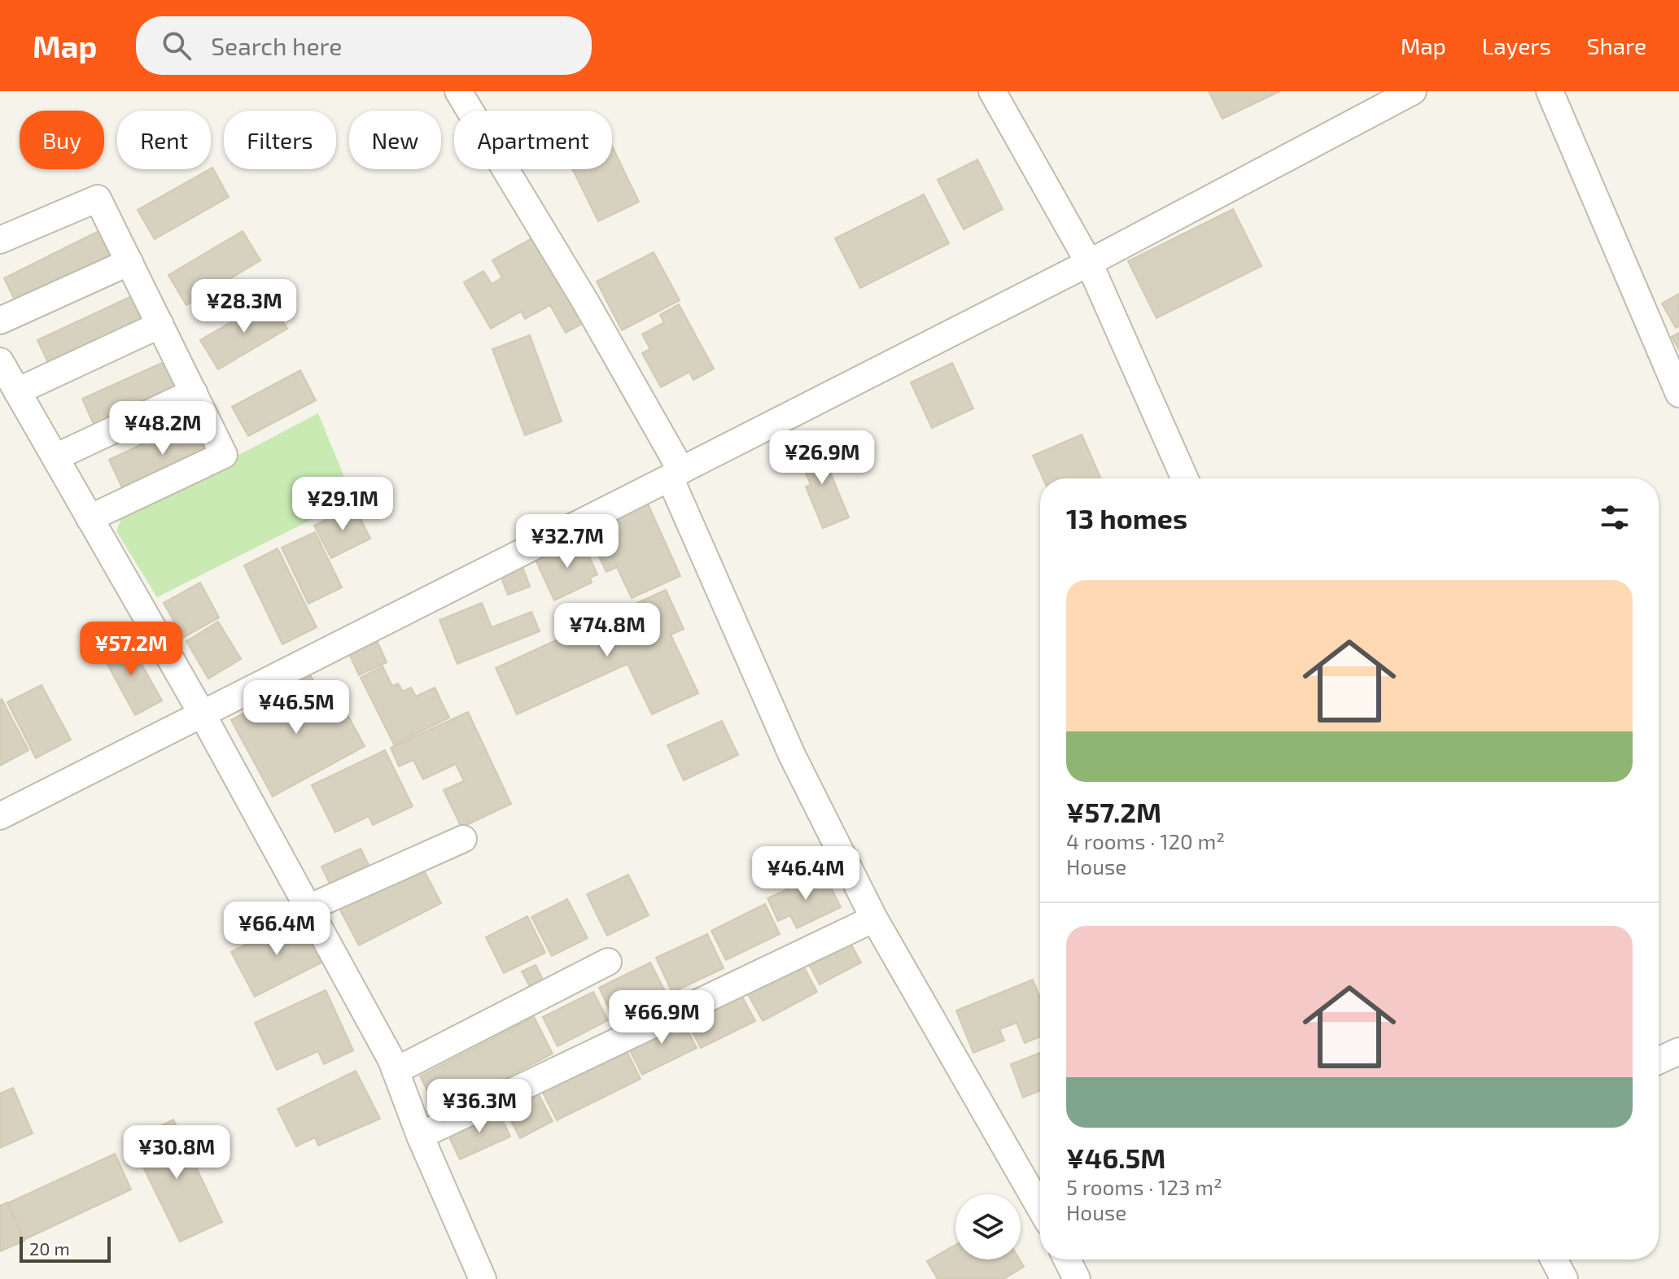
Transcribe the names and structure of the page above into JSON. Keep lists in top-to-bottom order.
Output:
{
  "scale_bar": "20 m",
  "page": {
    "header": "Map",
    "search": "Search here",
    "nav": ["Map", "Layers", "Share"],
    "chip": [
      "Buy",
      "Rent",
      "Filters",
      "New",
      "Apartment"
    ],
    "price": [
      "¥28.3M",
      "¥48.2M",
      "¥26.9M",
      "¥29.1M",
      "¥32.7M",
      "¥74.8M",
      "¥57.2M",
      "¥46.5M",
      "¥46.4M",
      "¥66.4M",
      "¥66.9M",
      "¥36.3M",
      "¥30.8M"
    ],
    "heading": "13 homes",
    "list": [
      {
        "name": "¥57.2M",
        "note": "4 rooms · 120 m² · House"
      },
      {
        "name": "¥46.5M",
        "note": "5 rooms · 123 m² · House"
      }
    ],
    "scale": "20 m"
  }
}
